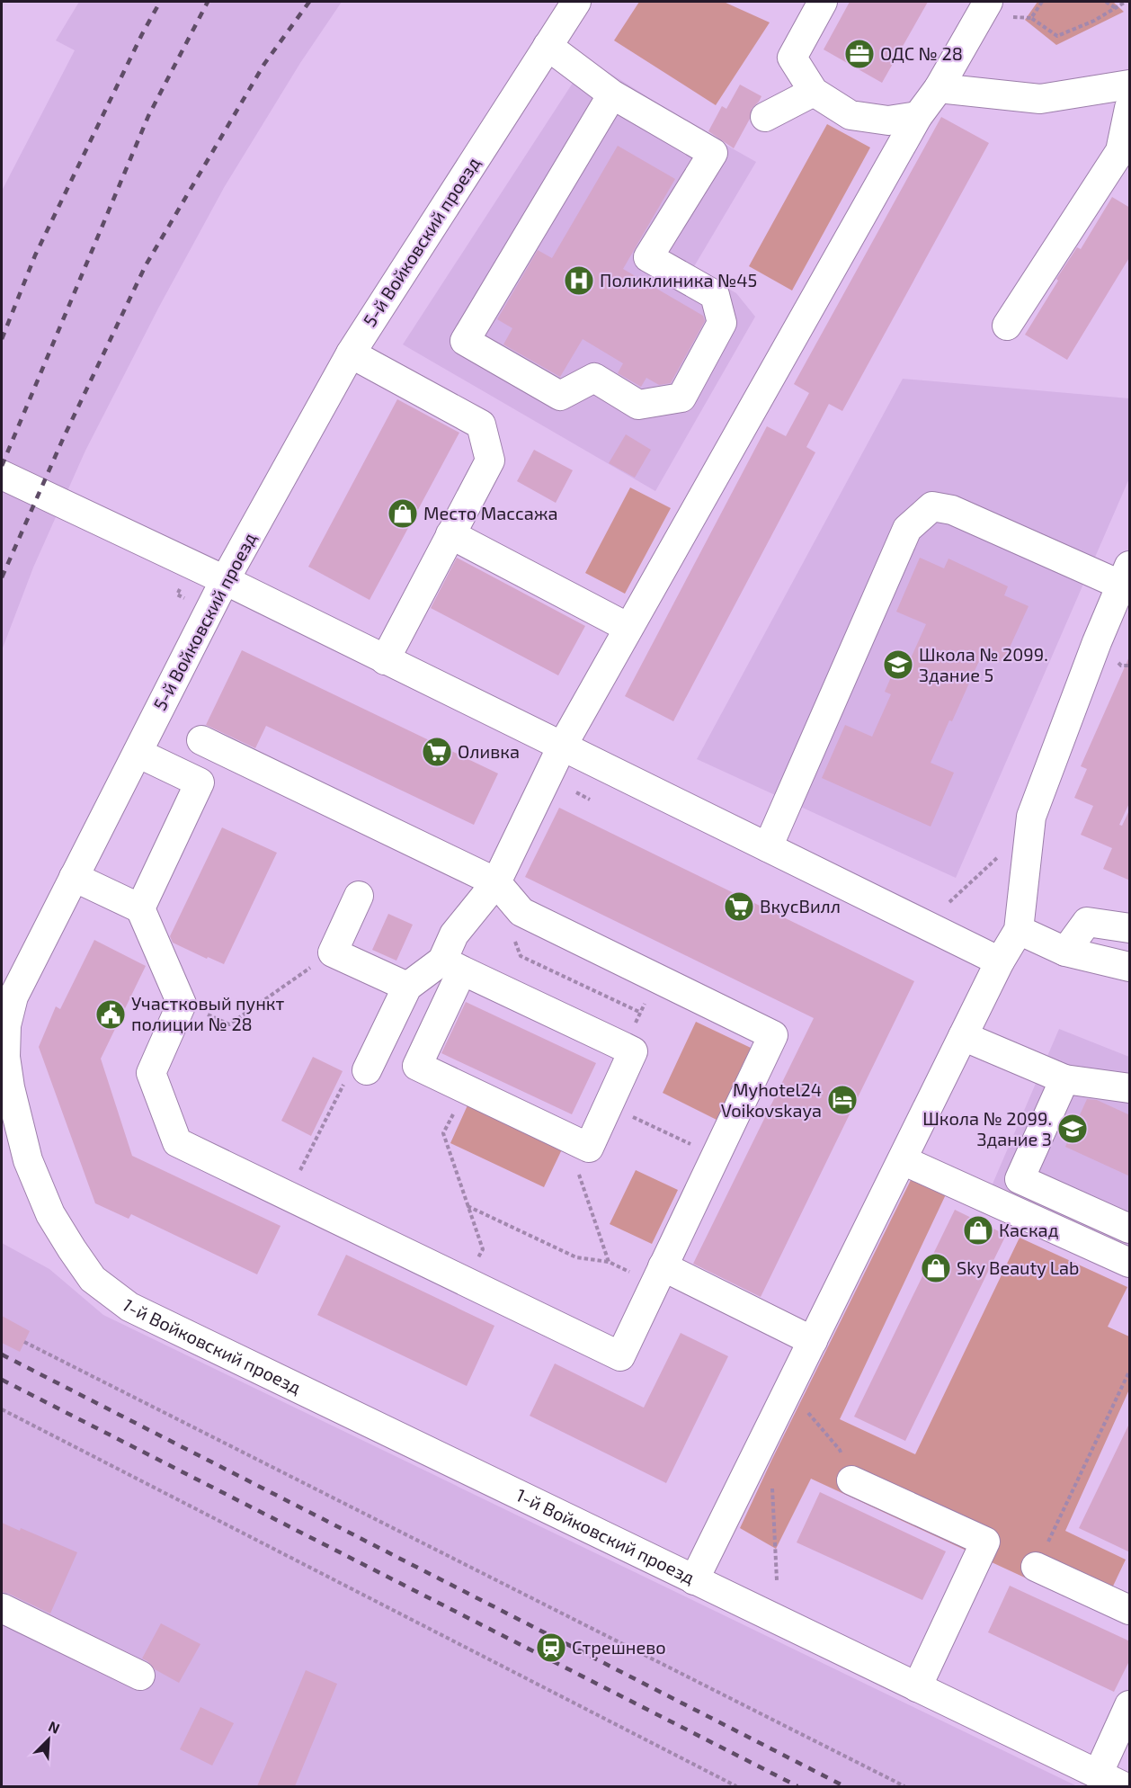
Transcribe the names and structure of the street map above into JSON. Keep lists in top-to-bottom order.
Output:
{
  "streets": {
    "street": ["5-й Войковский проезд", "1-й Войковский проезд"]
  },
  "crossings": [
    ["5-й Войковский проезд", "1-й Войковский проезд"]
  ],
  "places": {
    "office": ["ОДС № 28"],
    "hospital": ["Поликлиника №45"],
    "shop": ["Место Массажа", "Каскад", "Sky Beauty Lab"],
    "school or university": ["Школа № 2099. Здание 5", "Школа № 2099. Здание 3"],
    "supermarket": ["Оливка", "ВкусВилл"],
    "public building": ["Участковый пункт полиции № 28"],
    "hotel": ["Myhotel24 Voikovskaya"],
    "station": ["Стрешнево"]
  },
  "north": "top right"
}
